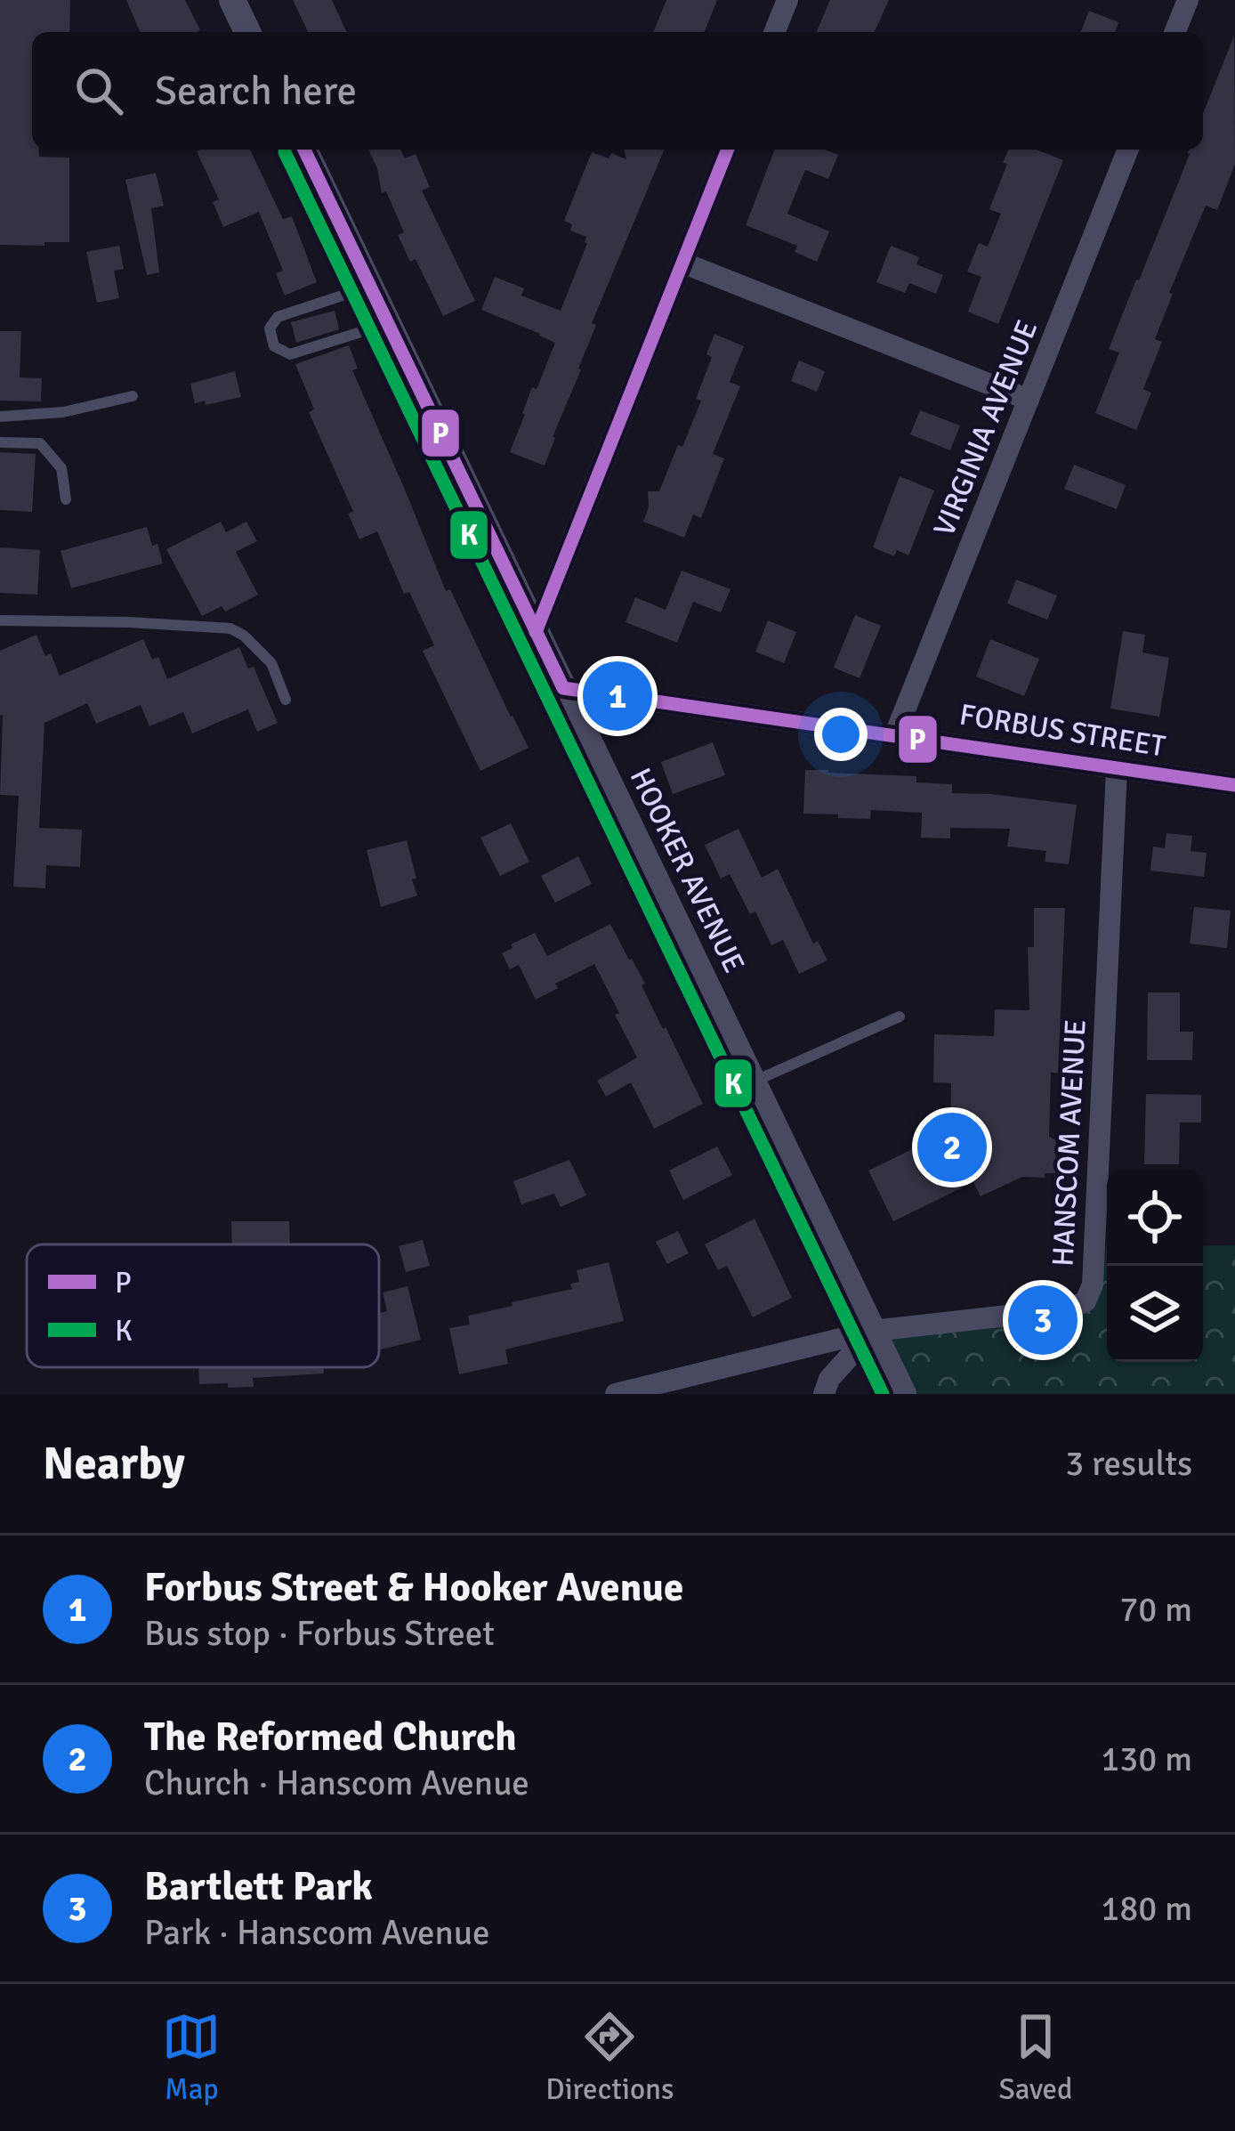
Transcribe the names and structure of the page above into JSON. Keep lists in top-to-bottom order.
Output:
{
  "streets": {
    "street": [
      "VIRGINIA AVENUE",
      "FORBUS STREET",
      "HOOKER AVENUE",
      "HANSCOM AVENUE"
    ]
  },
  "crossings": [
    ["VIRGINIA AVENUE", "FORBUS STREET"],
    ["FORBUS STREET", "HOOKER AVENUE"],
    ["FORBUS STREET", "HANSCOM AVENUE"],
    ["HOOKER AVENUE", "HANSCOM AVENUE"]
  ],
  "lines": ["transit line P", "transit line K"],
  "legend": ["P", "K"],
  "page": {
    "search": "Search here",
    "pins": ["1", "2", "3"],
    "heading": ["Nearby", "3 results"],
    "list": [
      {
        "mark": "1",
        "name": "Forbus Street & Hooker Avenue",
        "note": "Bus stop · Forbus Street",
        "value": "70 m"
      },
      {
        "mark": "2",
        "name": "The Reformed Church",
        "note": "Church · Hanscom Avenue",
        "value": "130 m"
      },
      {
        "mark": "3",
        "name": "Bartlett Park",
        "note": "Park · Hanscom Avenue",
        "value": "180 m"
      }
    ],
    "nav": ["Map", "Directions", "Saved"]
  }
}
